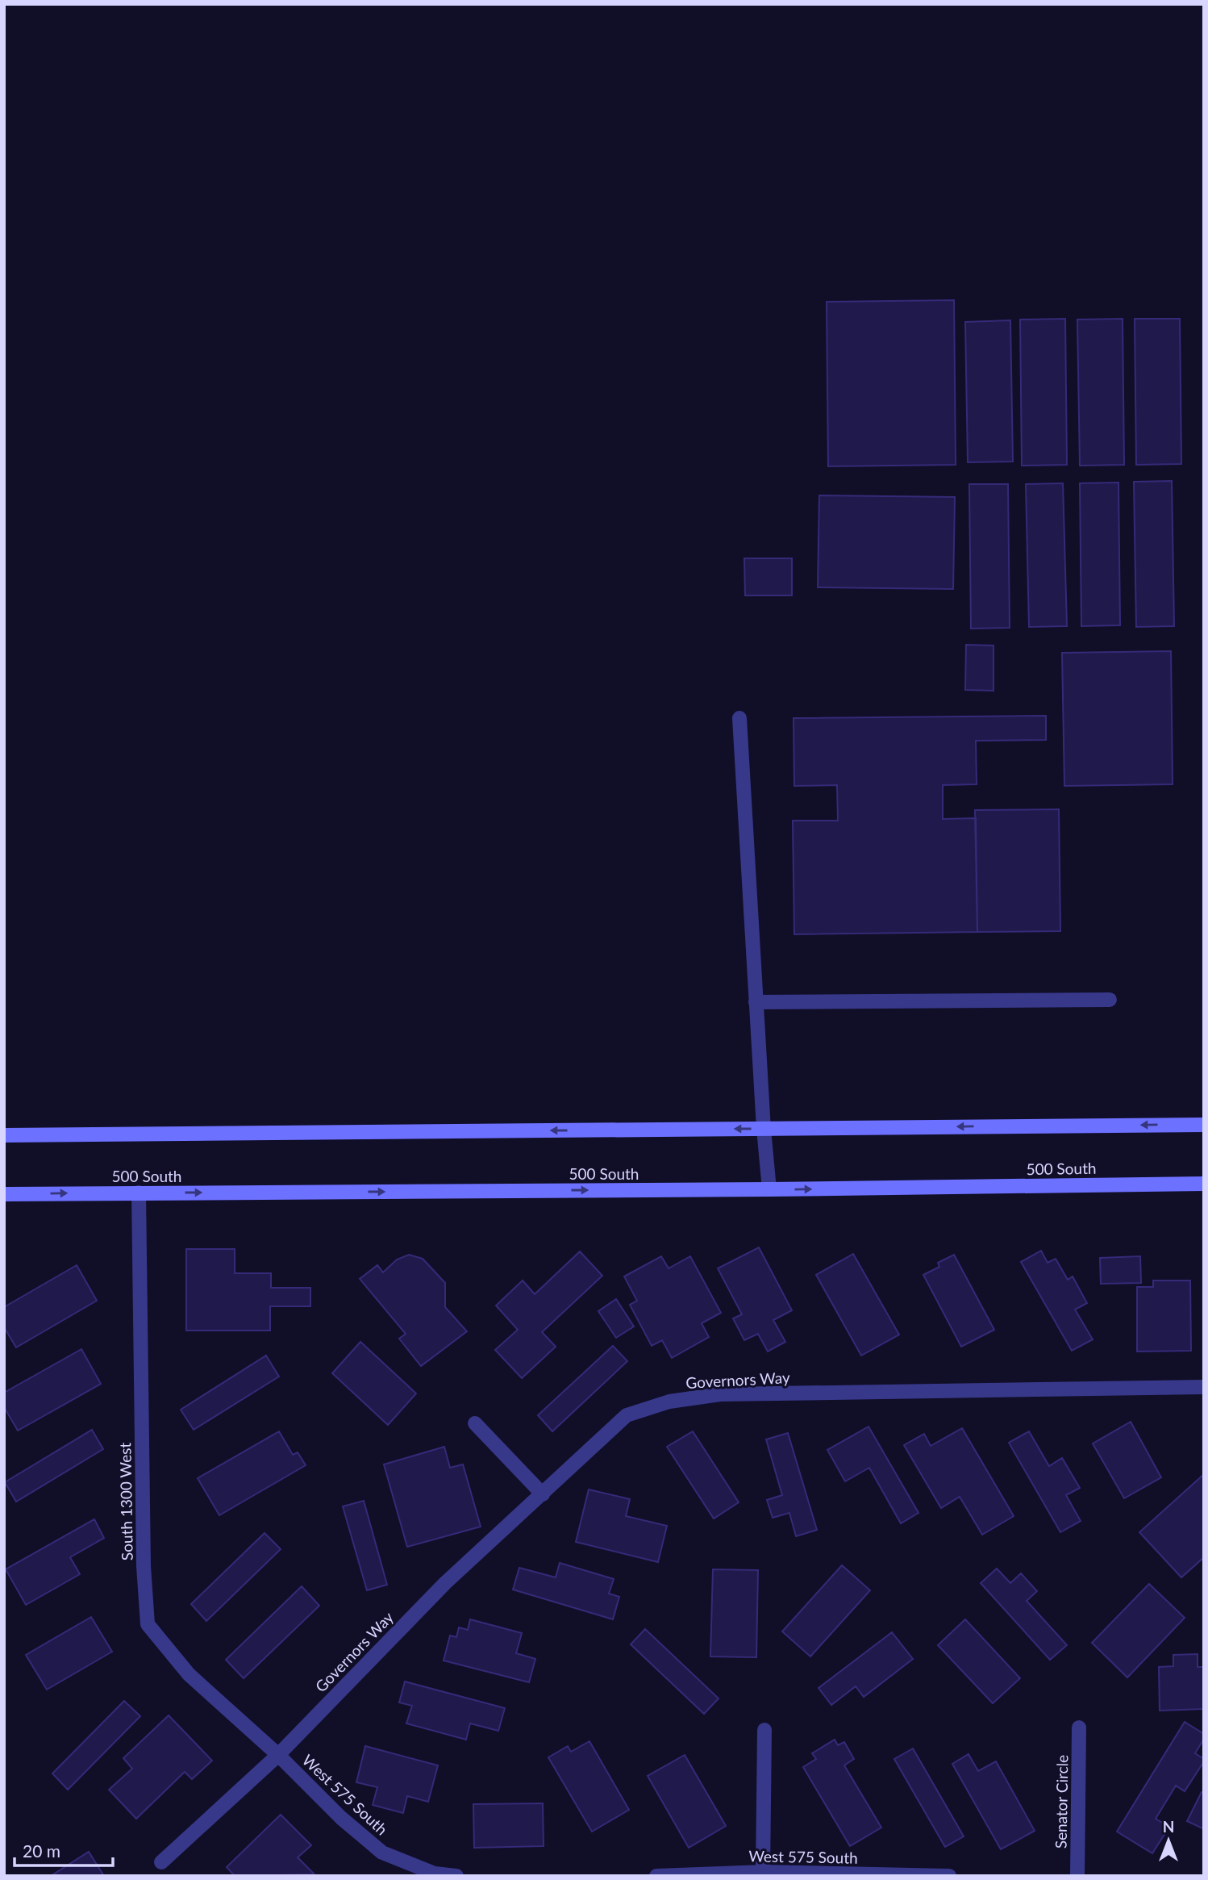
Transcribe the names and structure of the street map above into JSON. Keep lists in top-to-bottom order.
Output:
{
  "streets": {
    "main road": ["500 South"],
    "street": [
      "Governors Way",
      "South 1300 West",
      "West 575 South",
      "Senator Circle"
    ]
  },
  "crossings": [
    ["500 South", "South 1300 West"],
    ["Governors Way", "South 1300 West"],
    ["Governors Way", "West 575 South"],
    ["South 1300 West", "West 575 South"]
  ],
  "scale_bar": "20 m",
  "north": "top"
}
